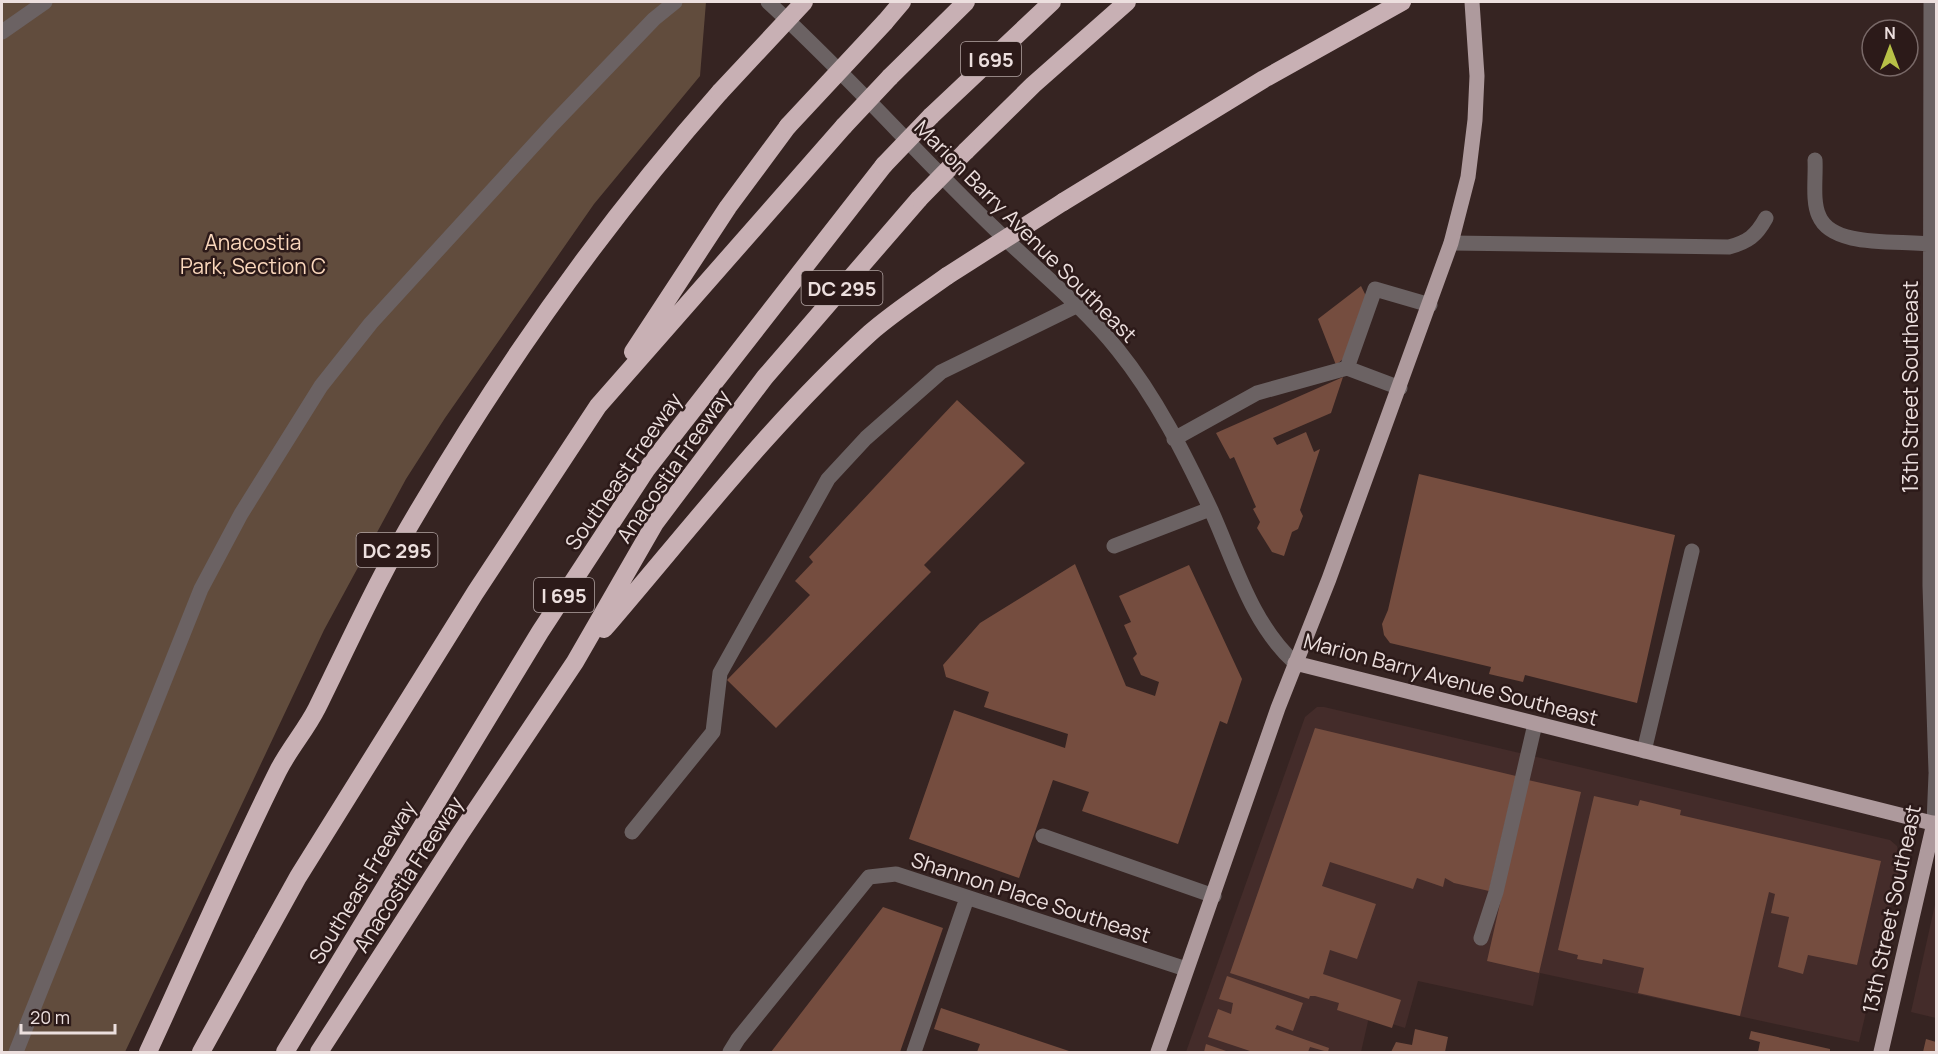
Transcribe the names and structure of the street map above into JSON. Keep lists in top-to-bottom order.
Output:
{
  "streets": {
    "highway": [
      "I 695",
      "DC 295",
      "Anacostia Freeway",
      "Southeast Freeway"
    ],
    "main road": ["Marion Barry Avenue Southeast", "13th Street Southeast"],
    "street": ["Shannon Place Southeast"]
  },
  "crossings": [
    ["Marion Barry Avenue Southeast", "13th Street Southeast"]
  ],
  "parks": ["Anacostia Park, Section C"],
  "scale_bar": "20 m",
  "north": "top"
}
